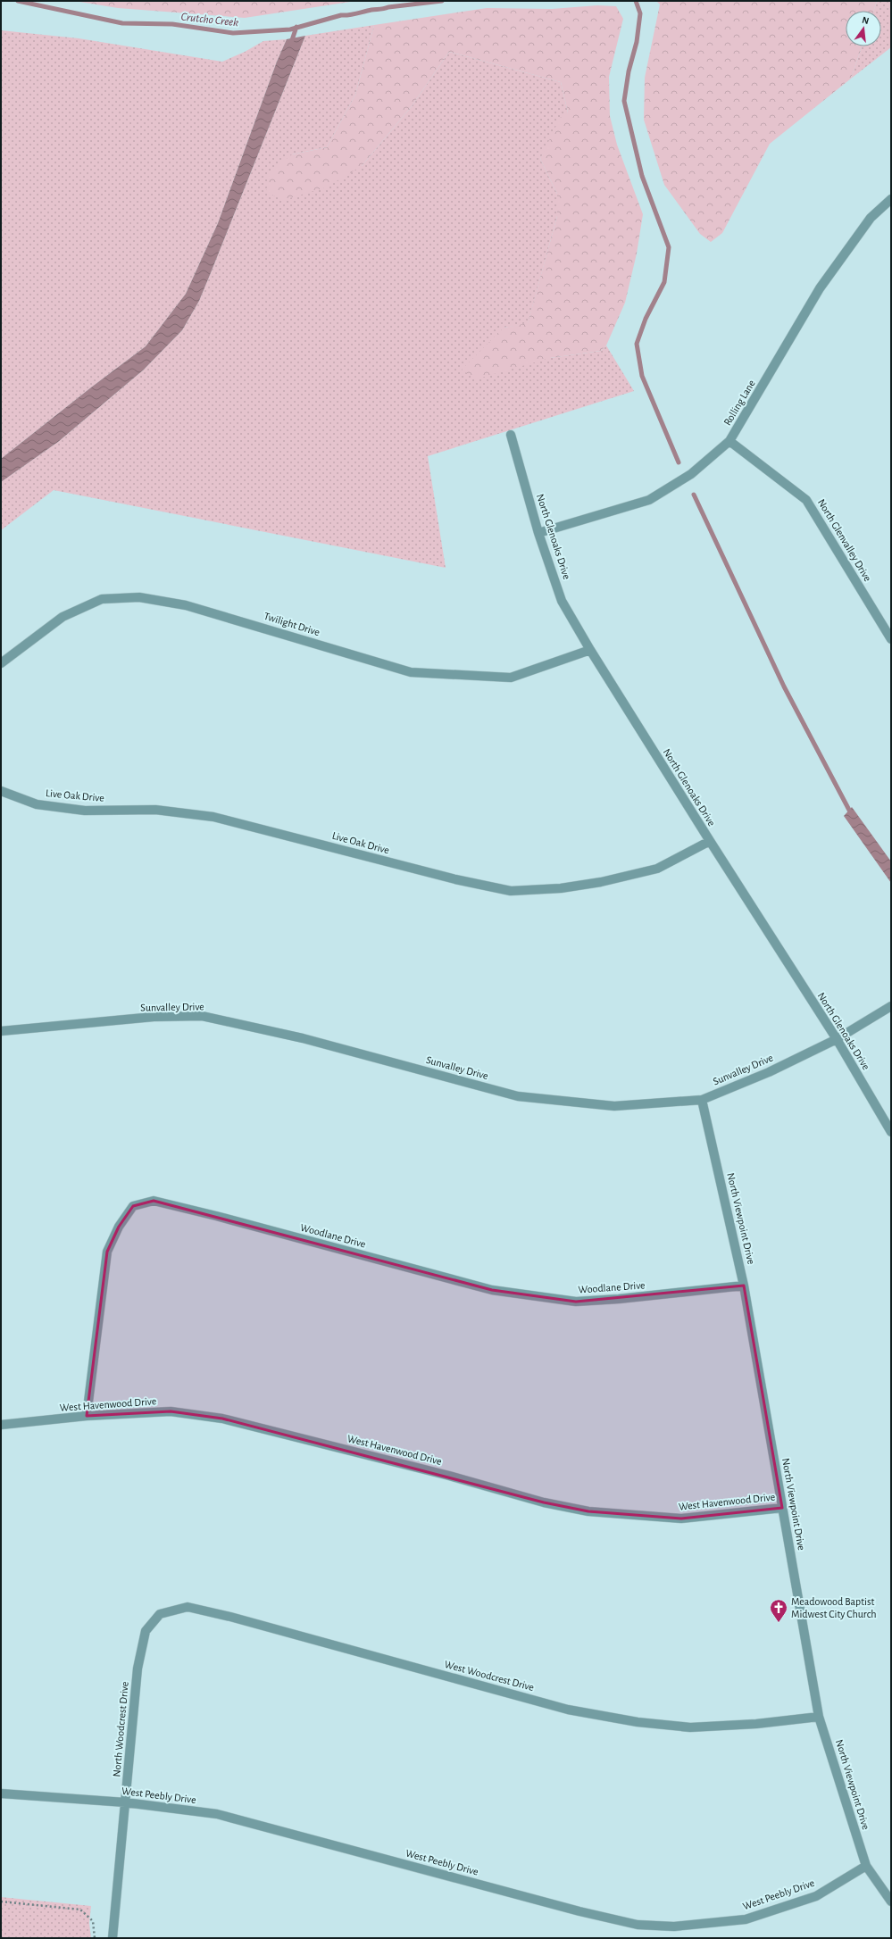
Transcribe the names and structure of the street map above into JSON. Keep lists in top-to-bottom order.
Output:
{
  "streets": {
    "street": [
      "Rolling Lane",
      "North Glenoaks Drive",
      "North Glenvalley Drive",
      "Twilight Drive",
      "Live Oak Drive",
      "Sunvalley Drive",
      "North Viewpoint Drive",
      "Woodlane Drive",
      "West Havenwood Drive",
      "West Woodcrest Drive",
      "North Woodcrest Drive",
      "West Peebly Drive"
    ]
  },
  "crossings": [
    ["Rolling Lane", "North Glenoaks Drive"],
    ["Rolling Lane", "North Glenvalley Drive"],
    ["North Glenoaks Drive", "Twilight Drive"],
    ["North Glenoaks Drive", "Live Oak Drive"],
    ["North Glenoaks Drive", "Sunvalley Drive"],
    ["Sunvalley Drive", "North Viewpoint Drive"],
    ["North Viewpoint Drive", "Woodlane Drive"],
    ["North Viewpoint Drive", "West Havenwood Drive"],
    ["North Viewpoint Drive", "West Woodcrest Drive"],
    ["North Viewpoint Drive", "West Peebly Drive"],
    ["Woodlane Drive", "West Havenwood Drive"],
    ["West Woodcrest Drive", "North Woodcrest Drive"],
    ["North Woodcrest Drive", "West Peebly Drive"]
  ],
  "water": ["Crutcho Creek"],
  "places": {
    "church": ["Meadowood Baptist Midwest City Church"]
  },
  "north": "top"
}
